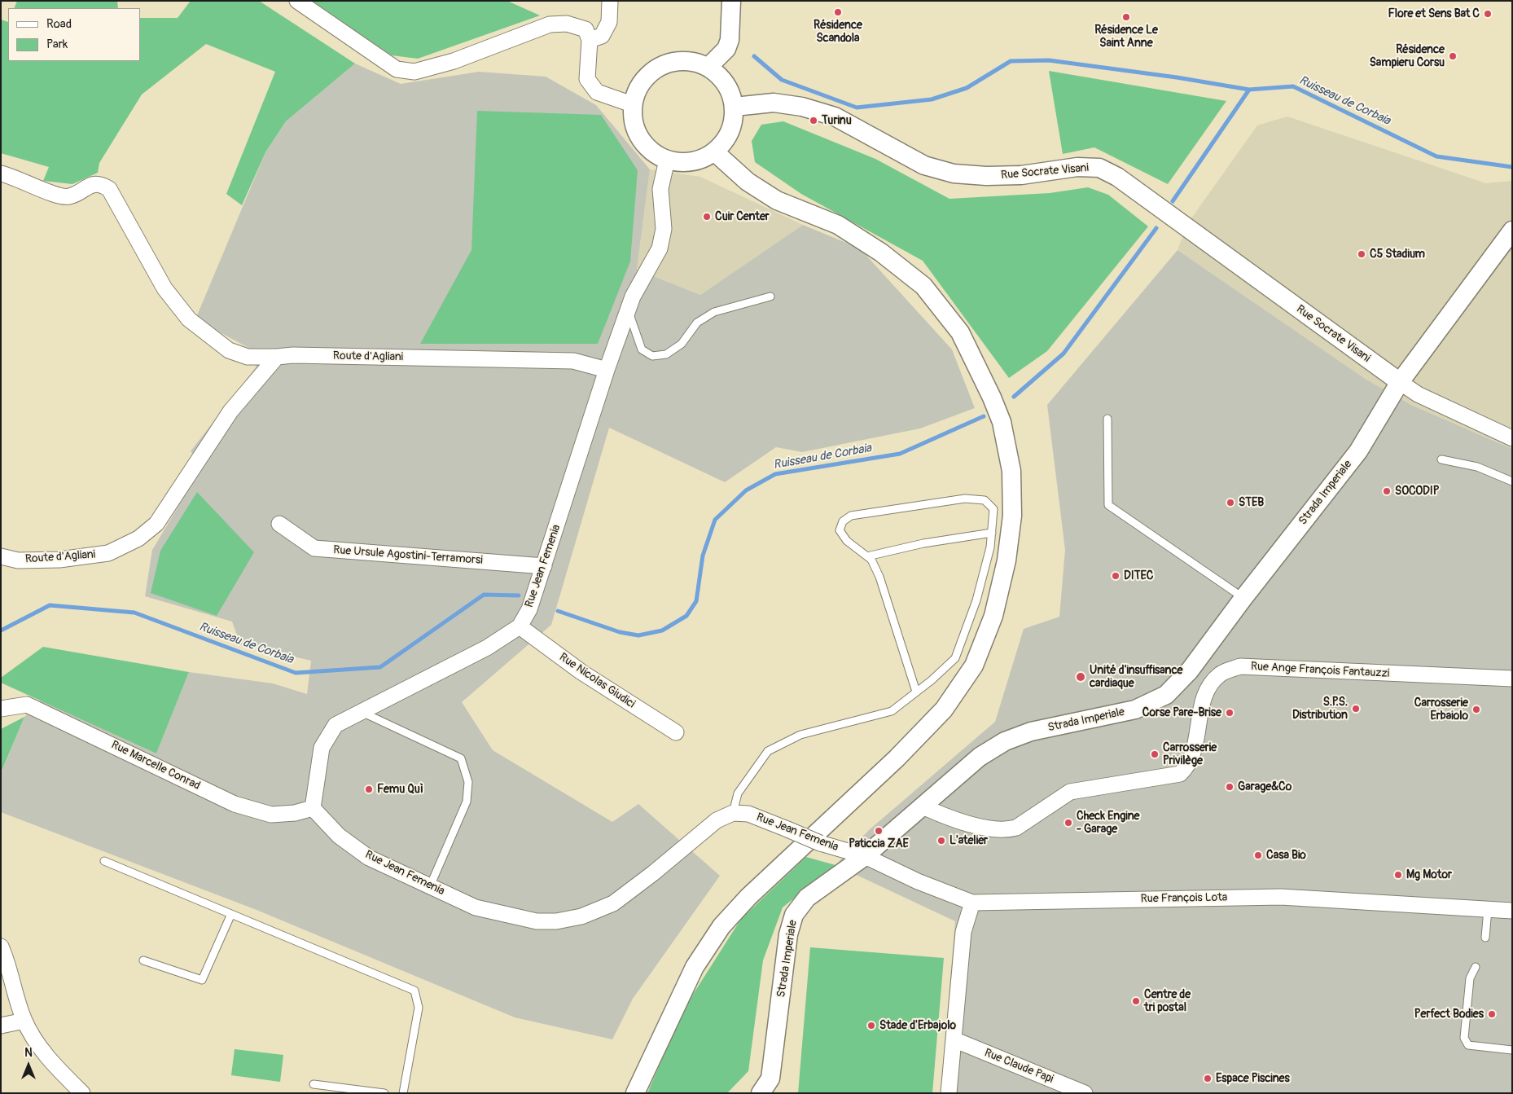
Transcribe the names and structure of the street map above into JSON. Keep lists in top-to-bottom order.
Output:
{
  "streets": {
    "street": [
      "Rue Socrate Visani",
      "Route d'Agliani",
      "Strada Imperiale",
      "Rue Ursule Agostini-Terramorsi",
      "Rue Jean Femenia",
      "Rue Ange François Fantauzzi",
      "Rue Nicolas Giudici",
      "Rue Marcelle Conrad",
      "Rue François Lota",
      "Rue Claude Papi"
    ]
  },
  "crossings": [
    ["Rue Socrate Visani", "Strada Imperiale"],
    ["Route d'Agliani", "Rue Jean Femenia"],
    ["Strada Imperiale", "Rue Jean Femenia"],
    ["Strada Imperiale", "Rue Ange François Fantauzzi"],
    ["Strada Imperiale", "Rue François Lota"],
    ["Rue Ursule Agostini-Terramorsi", "Rue Jean Femenia"],
    ["Rue Jean Femenia", "Rue Nicolas Giudici"],
    ["Rue Jean Femenia", "Rue Marcelle Conrad"],
    ["Rue Jean Femenia", "Rue François Lota"]
  ],
  "water": ["Ruisseau de Corbaia"],
  "places": [
    "Résidence Scandola",
    "Flore et Sens Bat C",
    "Résidence Le Saint Anne",
    "Résidence Sampieru Corsu",
    "Turinu",
    "Cuir Center",
    "C5 Stadium",
    "SOCODIP",
    "STEB",
    "DITEC",
    "Unité d'insuffisance cardiaque",
    "S.P.S. Distribution",
    "Carrosserie Erbaiolo",
    "Corse Pare-Brise",
    "Carrosserie Privilège",
    "Garage&Co",
    "Femu Quì",
    "Check Engine - Garage",
    "Paticcia ZAE",
    "L'atelier",
    "Casa Bio",
    "Mg Motor",
    "Centre de tri postal",
    "Perfect Bodies",
    "Stade d'Erbajolo",
    "Espace Piscines"
  ],
  "legend": ["Road", "Park"],
  "north": "top"
}
